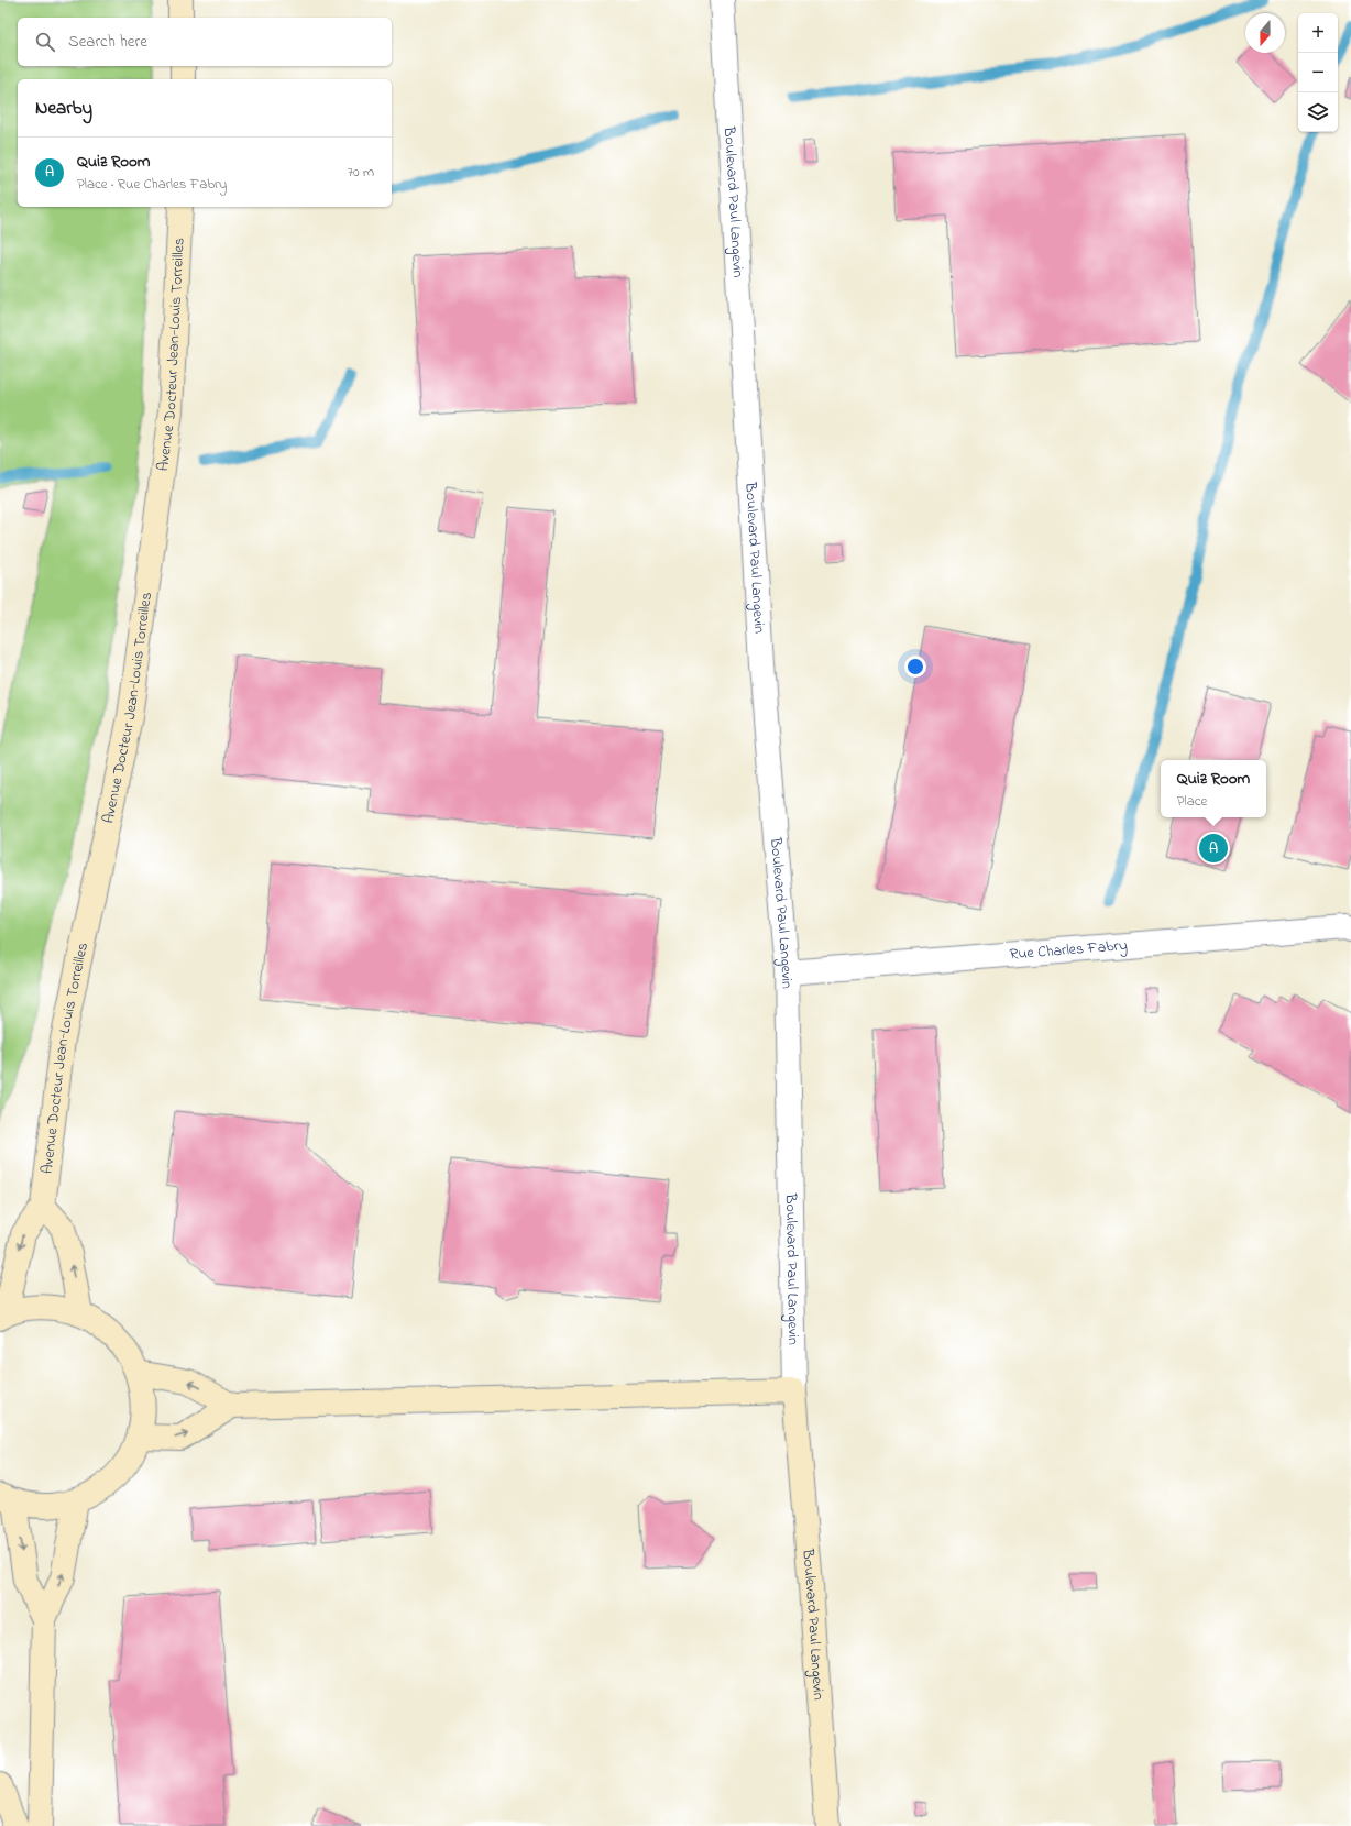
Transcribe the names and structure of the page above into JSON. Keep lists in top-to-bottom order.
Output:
{
  "streets": {
    "main road": ["Boulevard Paul Langevin", "Avenue Docteur Jean-Louis Torreilles"],
    "street": ["Rue Charles Fabry"]
  },
  "crossings": [
    ["Boulevard Paul Langevin", "Rue Charles Fabry"]
  ],
  "north": "bottom",
  "page": {
    "map_buttons": ["+", "−"],
    "search": "Search here",
    "heading": "Nearby",
    "list": [
      {
        "mark": "A",
        "name": "Quiz Room",
        "note": "Place · Rue Charles Fabry",
        "value": "70 m"
      }
    ],
    "popup": ["Quiz Room", "Place"],
    "pins": "A"
  }
}
